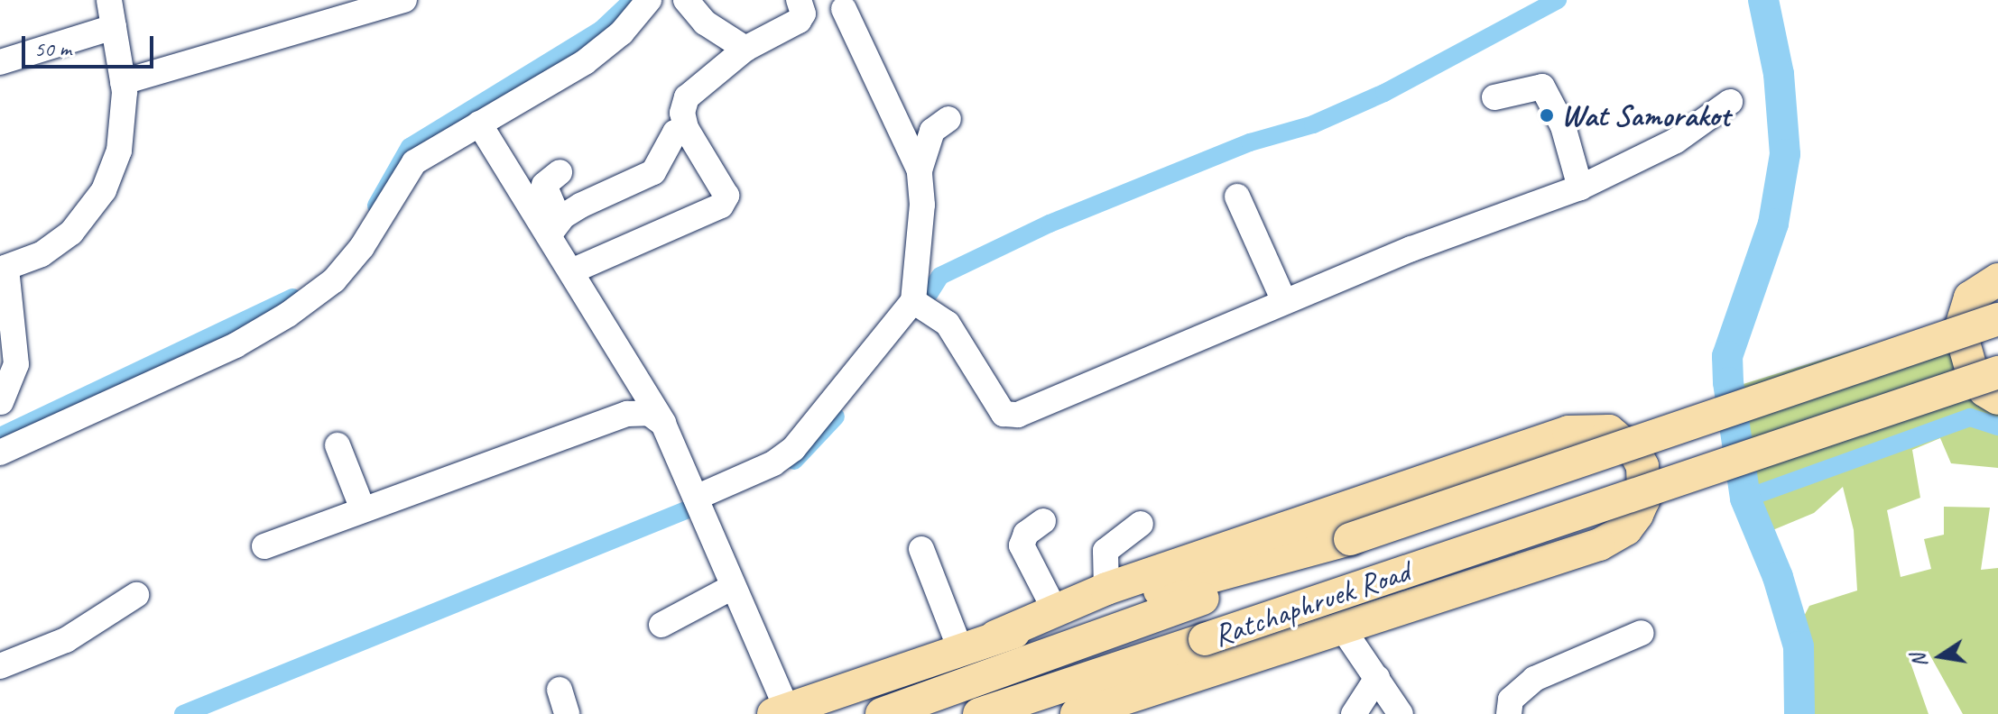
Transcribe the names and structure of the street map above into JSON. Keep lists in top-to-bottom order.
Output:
{
  "streets": {
    "main road": ["Ratchaphruek Road"]
  },
  "places": ["Wat Samorakot"],
  "scale_bar": "50 m",
  "north": "left"
}
